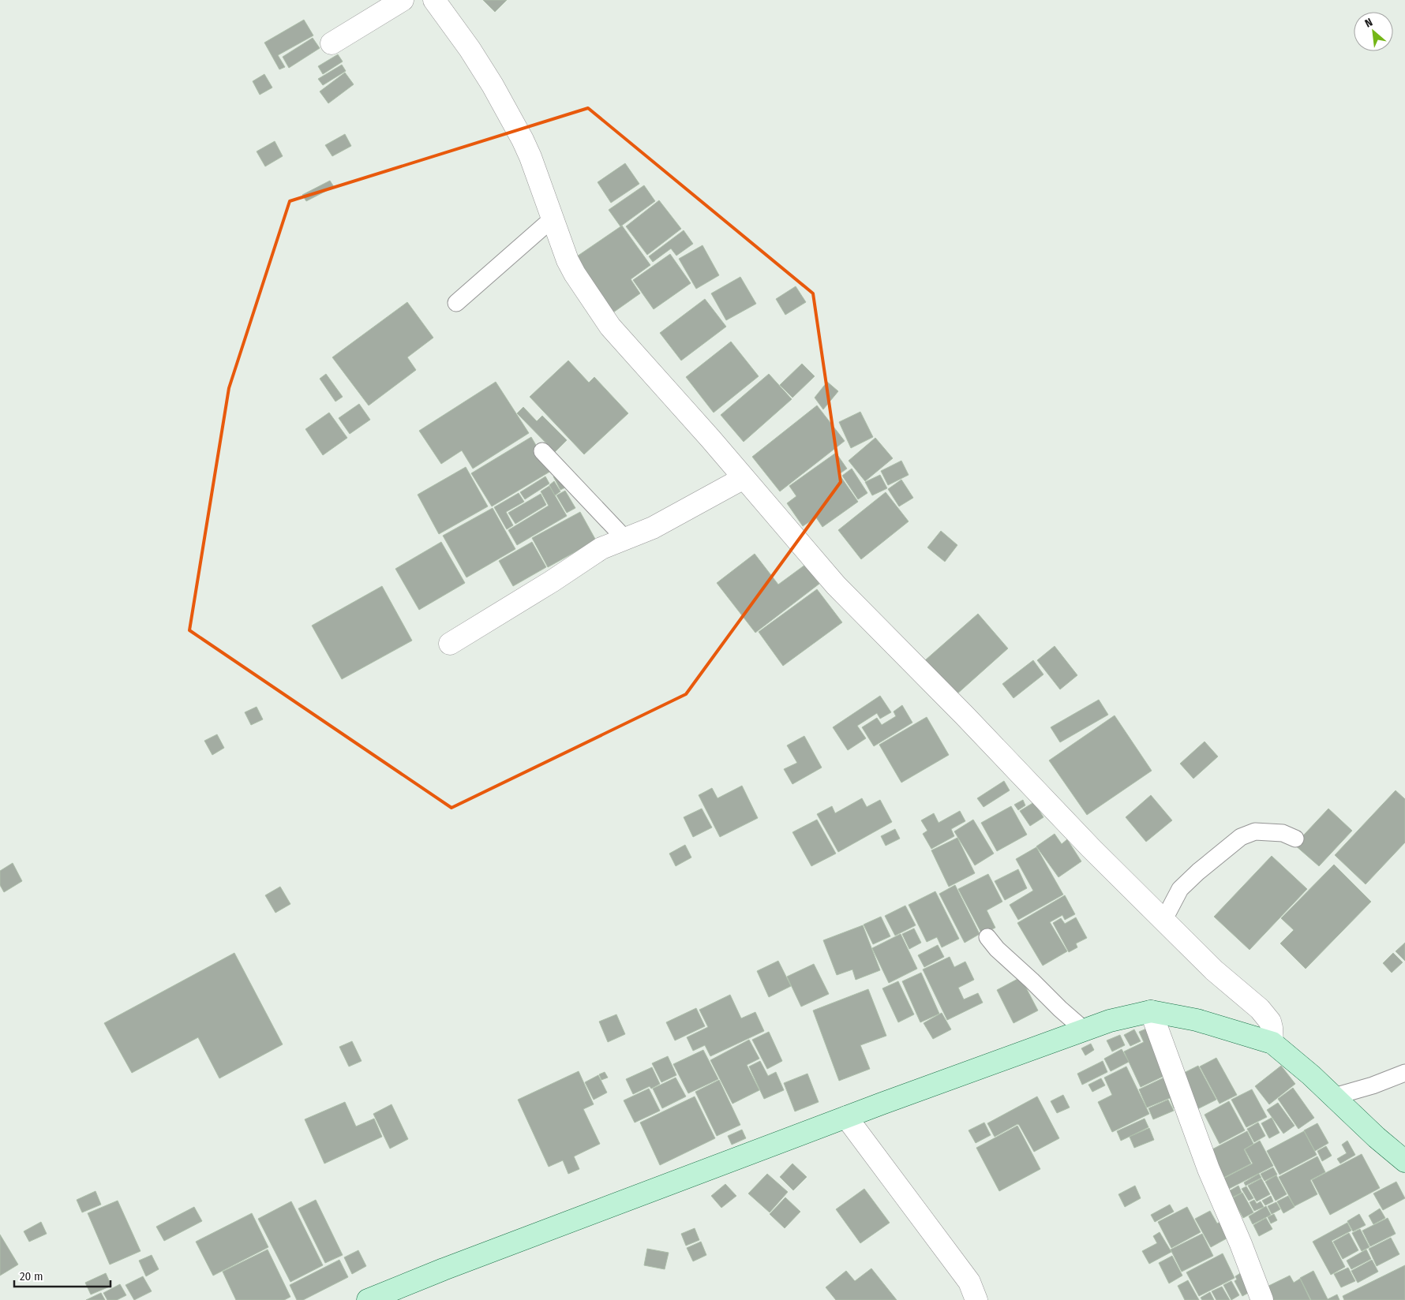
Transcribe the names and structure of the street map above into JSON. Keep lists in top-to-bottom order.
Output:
{
  "scale_bar": "20 m",
  "north": "top left"
}
